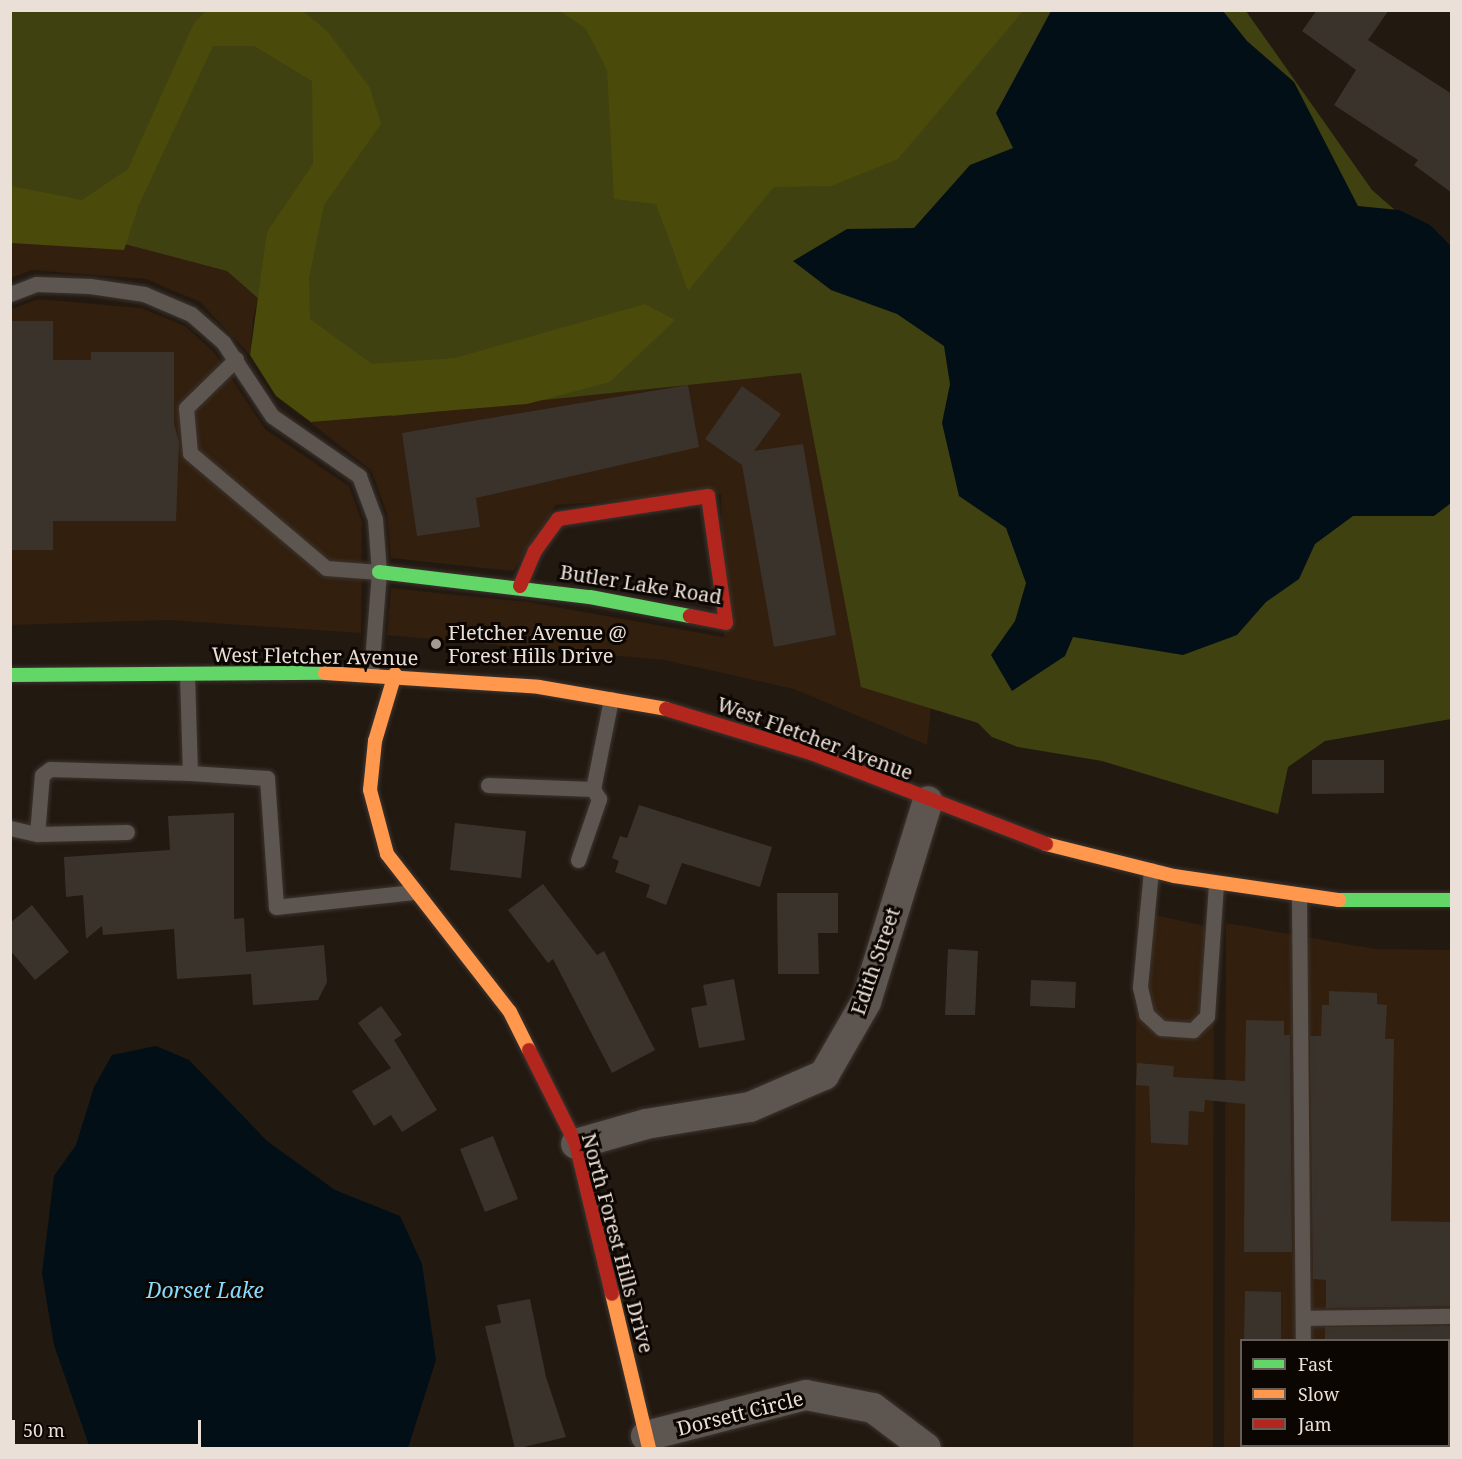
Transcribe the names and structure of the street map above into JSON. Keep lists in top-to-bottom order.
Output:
{
  "streets": {
    "street": [
      "Butler Lake Road",
      "West Fletcher Avenue",
      "Edith Street",
      "North Forest Hills Drive",
      "Dorsett Circle"
    ]
  },
  "crossings": [
    ["West Fletcher Avenue", "Edith Street"],
    ["West Fletcher Avenue", "North Forest Hills Drive"],
    ["Edith Street", "North Forest Hills Drive"],
    ["North Forest Hills Drive", "Dorsett Circle"]
  ],
  "water": ["Dorset Lake"],
  "places": ["Fletcher Avenue @ Forest Hills Drive"],
  "legend": ["Fast", "Slow", "Jam"],
  "scale_bar": "50 m"
}
